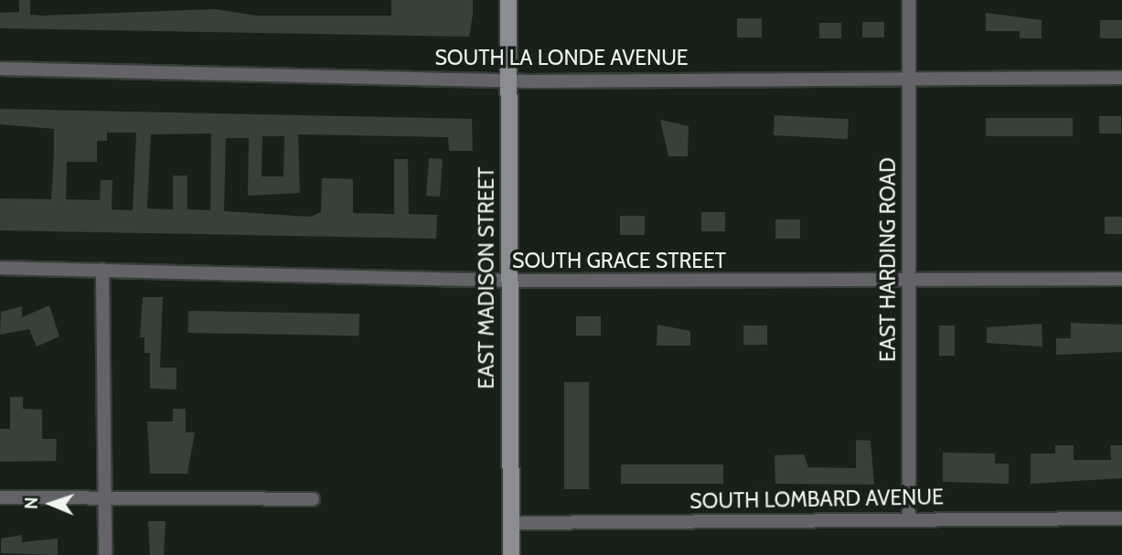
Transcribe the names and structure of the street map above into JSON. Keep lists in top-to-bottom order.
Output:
{
  "streets": {
    "street": [
      "SOUTH LA LONDE AVENUE",
      "EAST HARDING ROAD",
      "SOUTH GRACE STREET",
      "EAST MADISON STREET",
      "SOUTH LOMBARD AVENUE"
    ]
  },
  "crossings": [
    ["SOUTH LA LONDE AVENUE", "EAST HARDING ROAD"],
    ["SOUTH LA LONDE AVENUE", "EAST MADISON STREET"],
    ["EAST HARDING ROAD", "SOUTH GRACE STREET"],
    ["EAST HARDING ROAD", "SOUTH LOMBARD AVENUE"],
    ["SOUTH GRACE STREET", "EAST MADISON STREET"],
    ["EAST MADISON STREET", "SOUTH LOMBARD AVENUE"]
  ],
  "north": "left"
}
